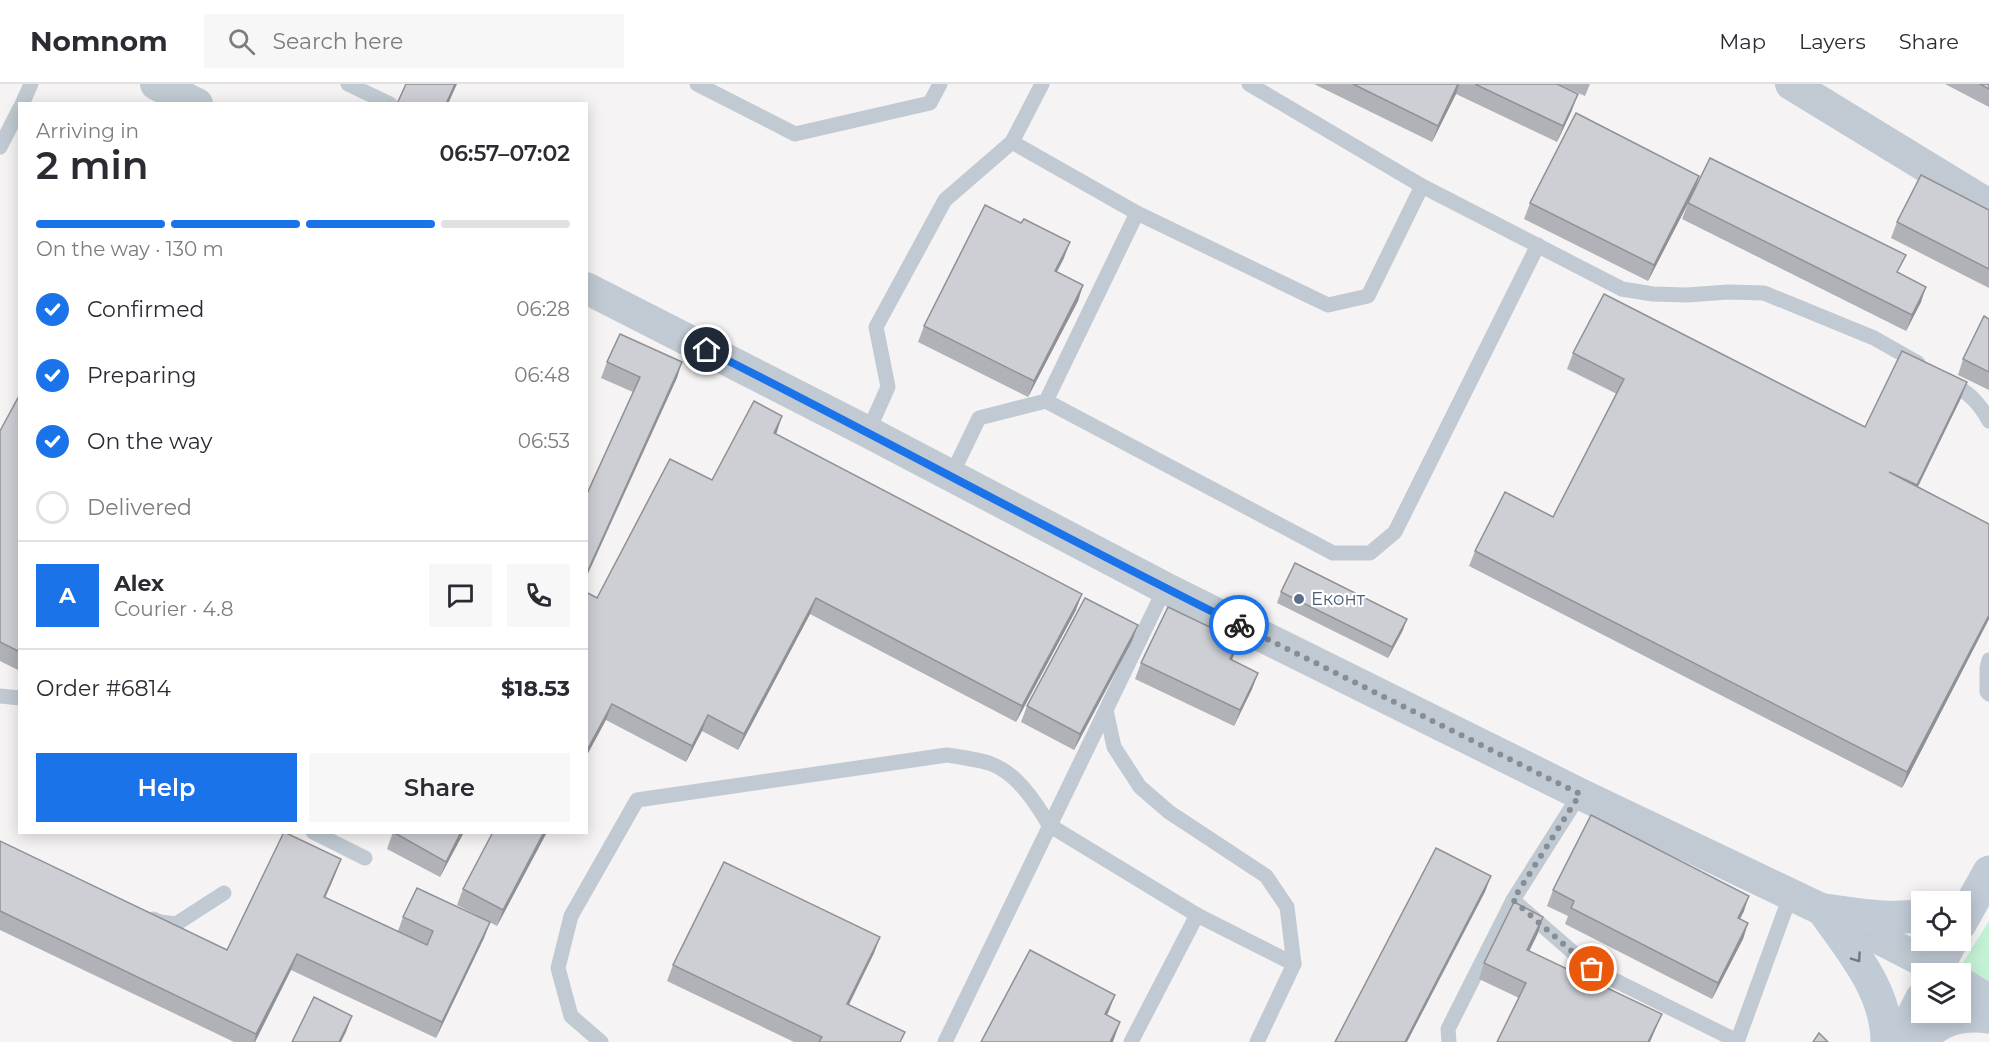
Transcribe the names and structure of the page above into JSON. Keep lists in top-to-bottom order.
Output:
{
  "places": ["Еконт"],
  "page": {
    "header": "Nomnom",
    "search": "Search here",
    "nav": ["Map", "Layers", "Share"],
    "heading": ["2 min", "Arriving in", "06:57–07:02"],
    "panel": [
      "Alex",
      "Courier · 4.8",
      "Order #6814",
      "$18.53"
    ],
    "bar": "On the way · 130 m",
    "list": [
      ["Confirmed", "06:28"],
      ["Preparing", "06:48"],
      ["On the way", "06:53"],
      "Delivered"
    ],
    "round": "A",
    "buttons": ["Help", "Share"]
  }
}
